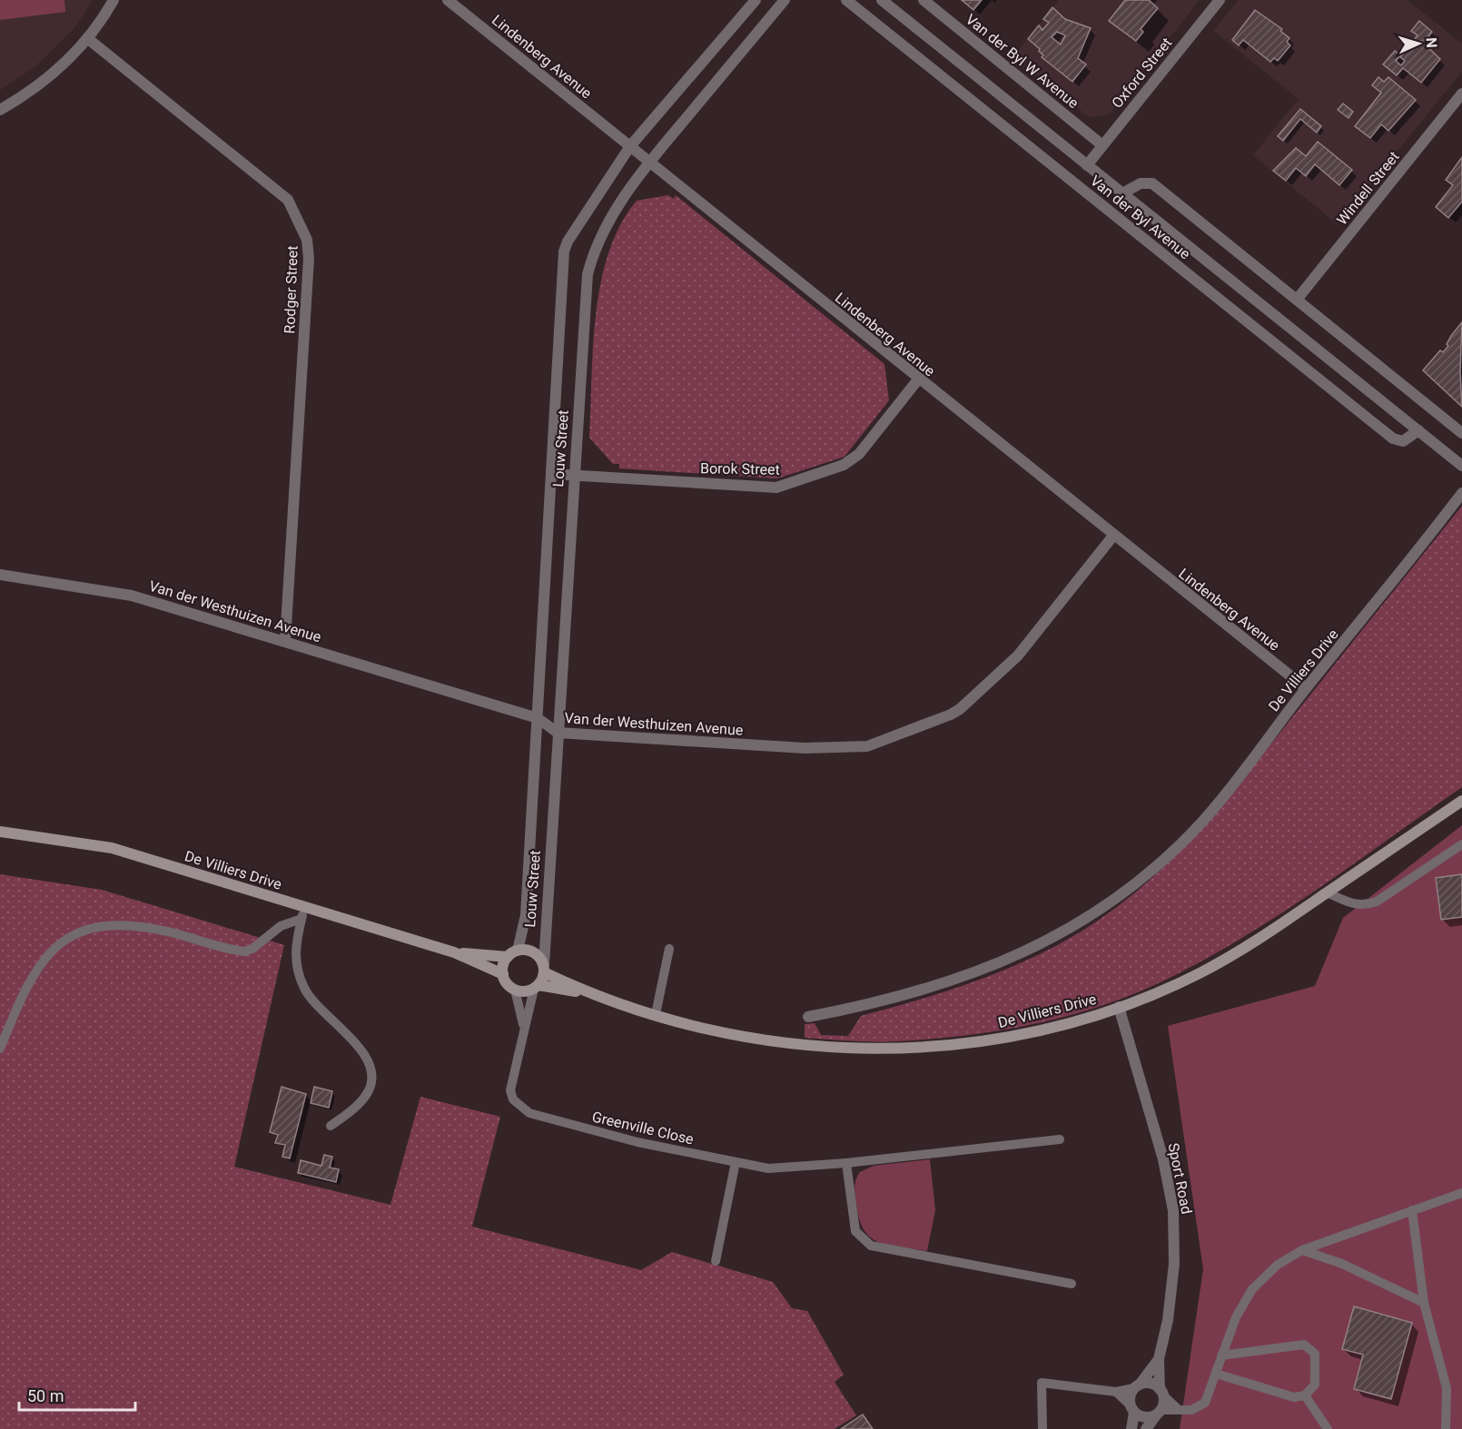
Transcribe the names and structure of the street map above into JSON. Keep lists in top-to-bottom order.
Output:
{
  "streets": {
    "street": [
      "Lindenberg Avenue",
      "Van der Byl W Avenue",
      "Oxford Street",
      "Windell Street",
      "Van der Byl Avenue",
      "Rodger Street",
      "Louw Street",
      "Borok Street",
      "Van der Westhuizen Avenue",
      "De Villiers Drive",
      "Sport Road"
    ],
    "lane": ["Greenville Close"]
  },
  "crossings": [
    ["Lindenberg Avenue", "Louw Street"],
    ["Lindenberg Avenue", "Borok Street"],
    ["Lindenberg Avenue", "Van der Westhuizen Avenue"],
    ["Lindenberg Avenue", "De Villiers Drive"],
    ["Van der Byl W Avenue", "Oxford Street"],
    ["Oxford Street", "Van der Byl Avenue"],
    ["Windell Street", "Van der Byl Avenue"],
    ["Rodger Street", "Van der Westhuizen Avenue"],
    ["Louw Street", "Borok Street"],
    ["Louw Street", "Van der Westhuizen Avenue"],
    ["Louw Street", "De Villiers Drive"],
    ["Louw Street", "Greenville Close"],
    ["De Villiers Drive", "Greenville Close"],
    ["De Villiers Drive", "Sport Road"]
  ],
  "scale_bar": "50 m",
  "north": "right"
}
